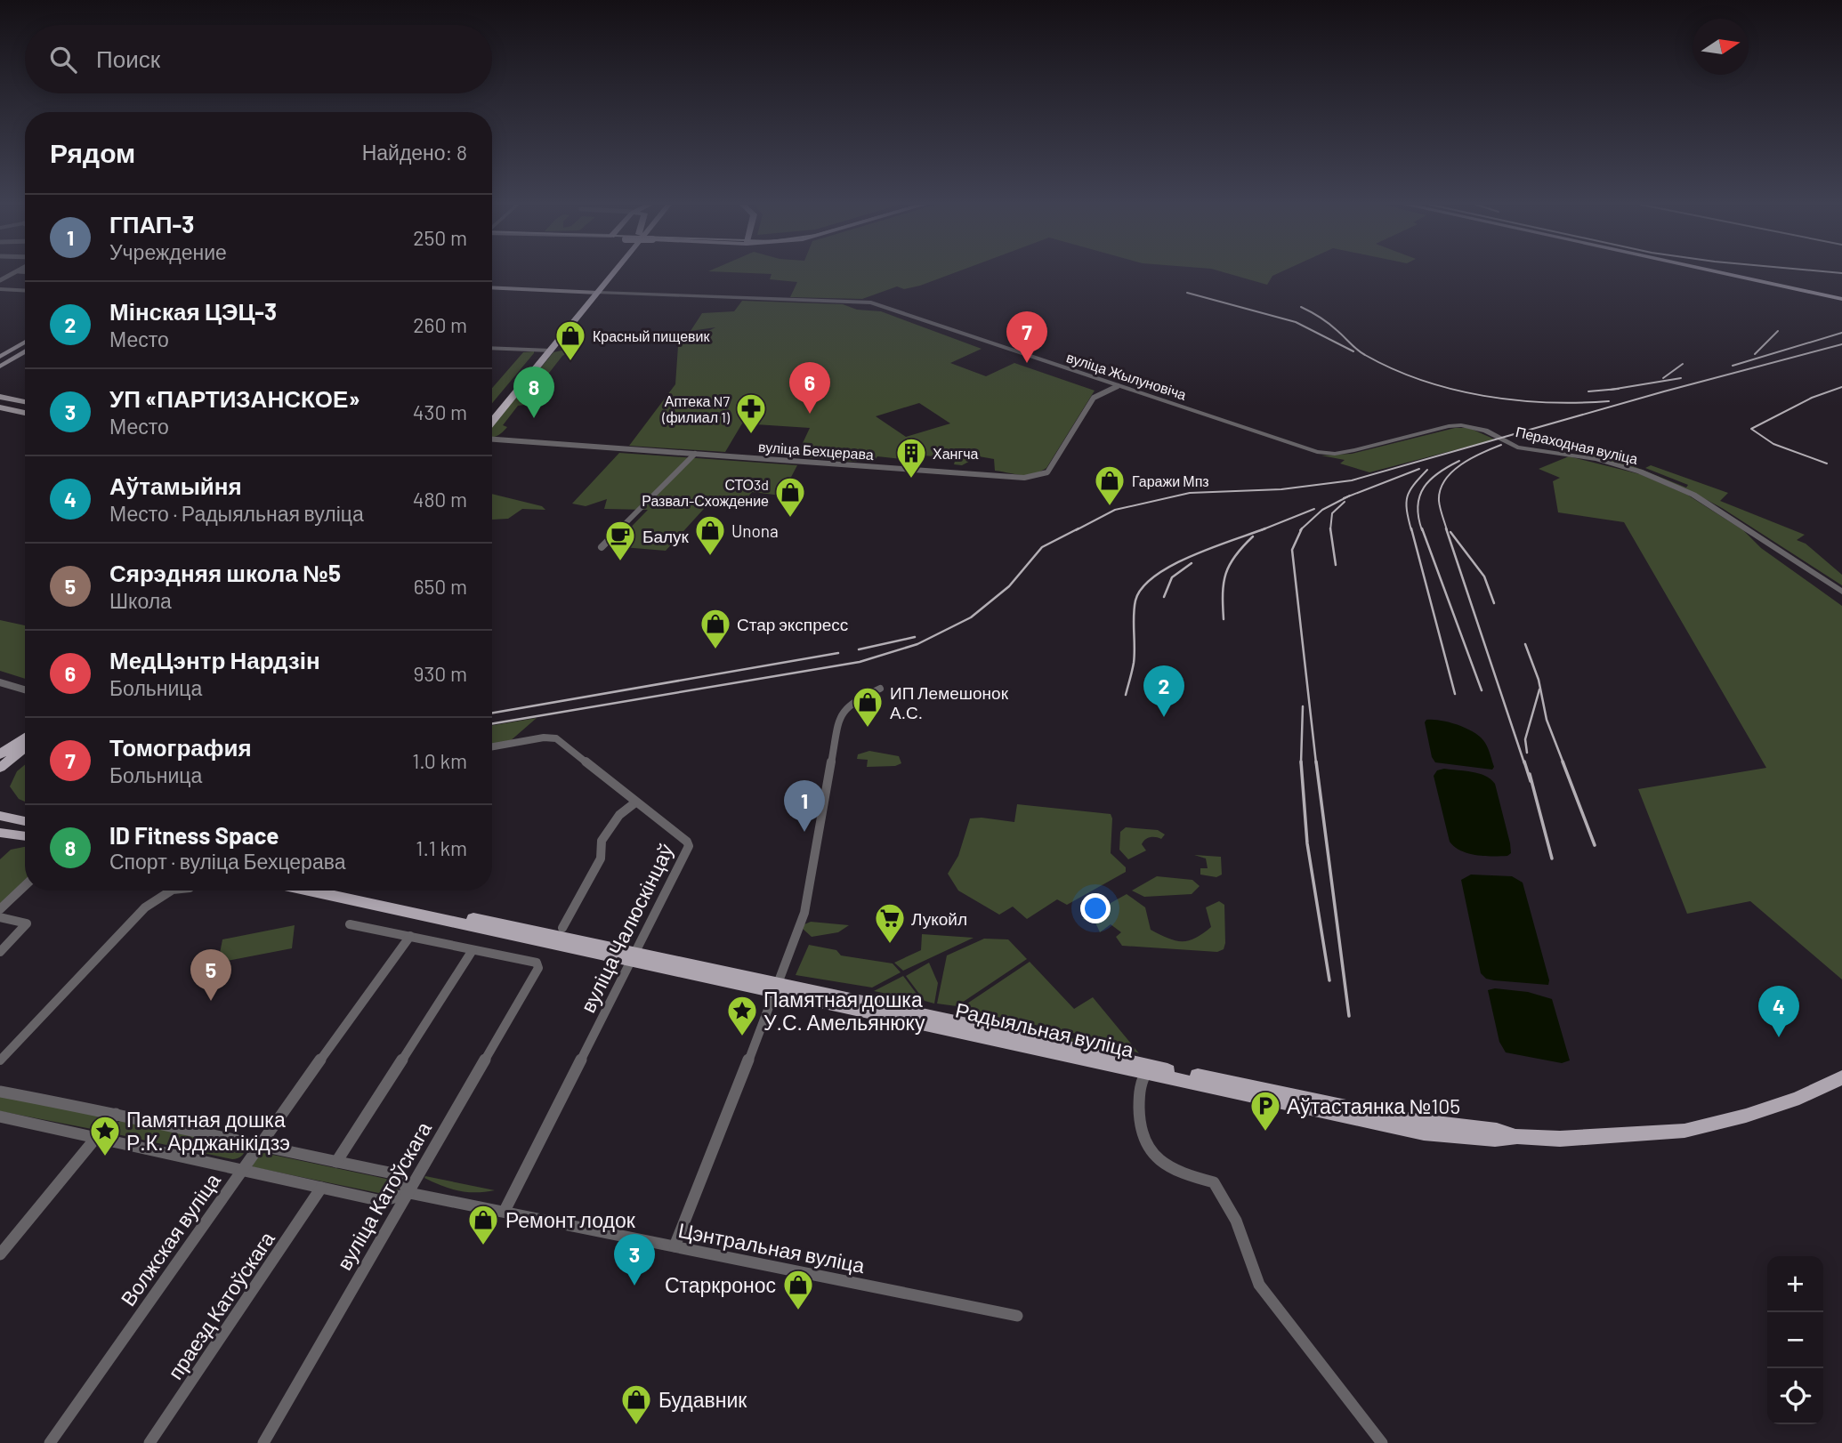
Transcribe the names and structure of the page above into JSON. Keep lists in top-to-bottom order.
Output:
{
  "streets": {
    "main road": ["вуліца Жылуновіча", "Радыяльная вуліца"],
    "street": [
      "Пераходная вуліца",
      "вуліца Бехцерава",
      "вуліца Чалюскінцаў",
      "вуліца Катоўскага",
      "Волжская вуліца",
      "Цэнтральная вуліца",
      "праезд Катоўскага"
    ]
  },
  "crossings": [
    ["вуліца Жылуновіча", "Пераходная вуліца"],
    ["вуліца Жылуновіча", "вуліца Бехцерава"],
    ["вуліца Чалюскінцаў", "Радыяльная вуліца"],
    ["вуліца Чалюскінцаў", "Цэнтральная вуліца"],
    ["вуліца Катоўскага", "Цэнтральная вуліца"],
    ["Волжская вуліца", "Цэнтральная вуліца"],
    ["Цэнтральная вуліца", "праезд Катоўскага"]
  ],
  "places": {
    "shop": [
      "Красный пищевик",
      "Гаражи Мпз",
      "СТО3d Развал-Схождение",
      "Unona",
      "Стар экспресс",
      "ИП Лемешонок А.С.",
      "Ремонт лодок",
      "Старкронос",
      "Будавник"
    ],
    "pharmacy": ["Аптека N7 (филиал 1)"],
    "building": ["Хангча"],
    "cafe": ["Балук"],
    "supermarket": ["Лукойл"],
    "place": ["Памятная дошка У.С. Амельянюку", "Памятная дошка Р.К. Арджанікідзэ"],
    "parking": ["Аўтастаянка №105"]
  },
  "north": "right",
  "page": {
    "search": "Поиск",
    "heading": ["Рядом", "Найдено: 8"],
    "list": [
      {
        "mark": "1",
        "name": "ГПАП-3",
        "note": "Учреждение",
        "value": "250 m"
      },
      {
        "mark": "2",
        "name": "Мінская ЦЭЦ-3",
        "note": "Место",
        "value": "260 m"
      },
      {
        "mark": "3",
        "name": "УП «ПАРТИЗАНСКОЕ»",
        "note": "Место",
        "value": "430 m"
      },
      {
        "mark": "4",
        "name": "Аўтамыйня",
        "note": "Место · Радыяльная вуліца",
        "value": "480 m"
      },
      {
        "mark": "5",
        "name": "Сярэдняя школа №5",
        "note": "Школа",
        "value": "650 m"
      },
      {
        "mark": "6",
        "name": "МедЦэнтр Нардзін",
        "note": "Больница",
        "value": "930 m"
      },
      {
        "mark": "7",
        "name": "Томография",
        "note": "Больница",
        "value": "1.0 km"
      },
      {
        "mark": "8",
        "name": "ID Fitness Space",
        "note": "Спорт · вуліца Бехцерава",
        "value": "1.1 km"
      }
    ],
    "pins": [
      "7",
      "6",
      "8",
      "2",
      "1",
      "5",
      "4",
      "3"
    ],
    "map_buttons": ["+", "−"]
  }
}
